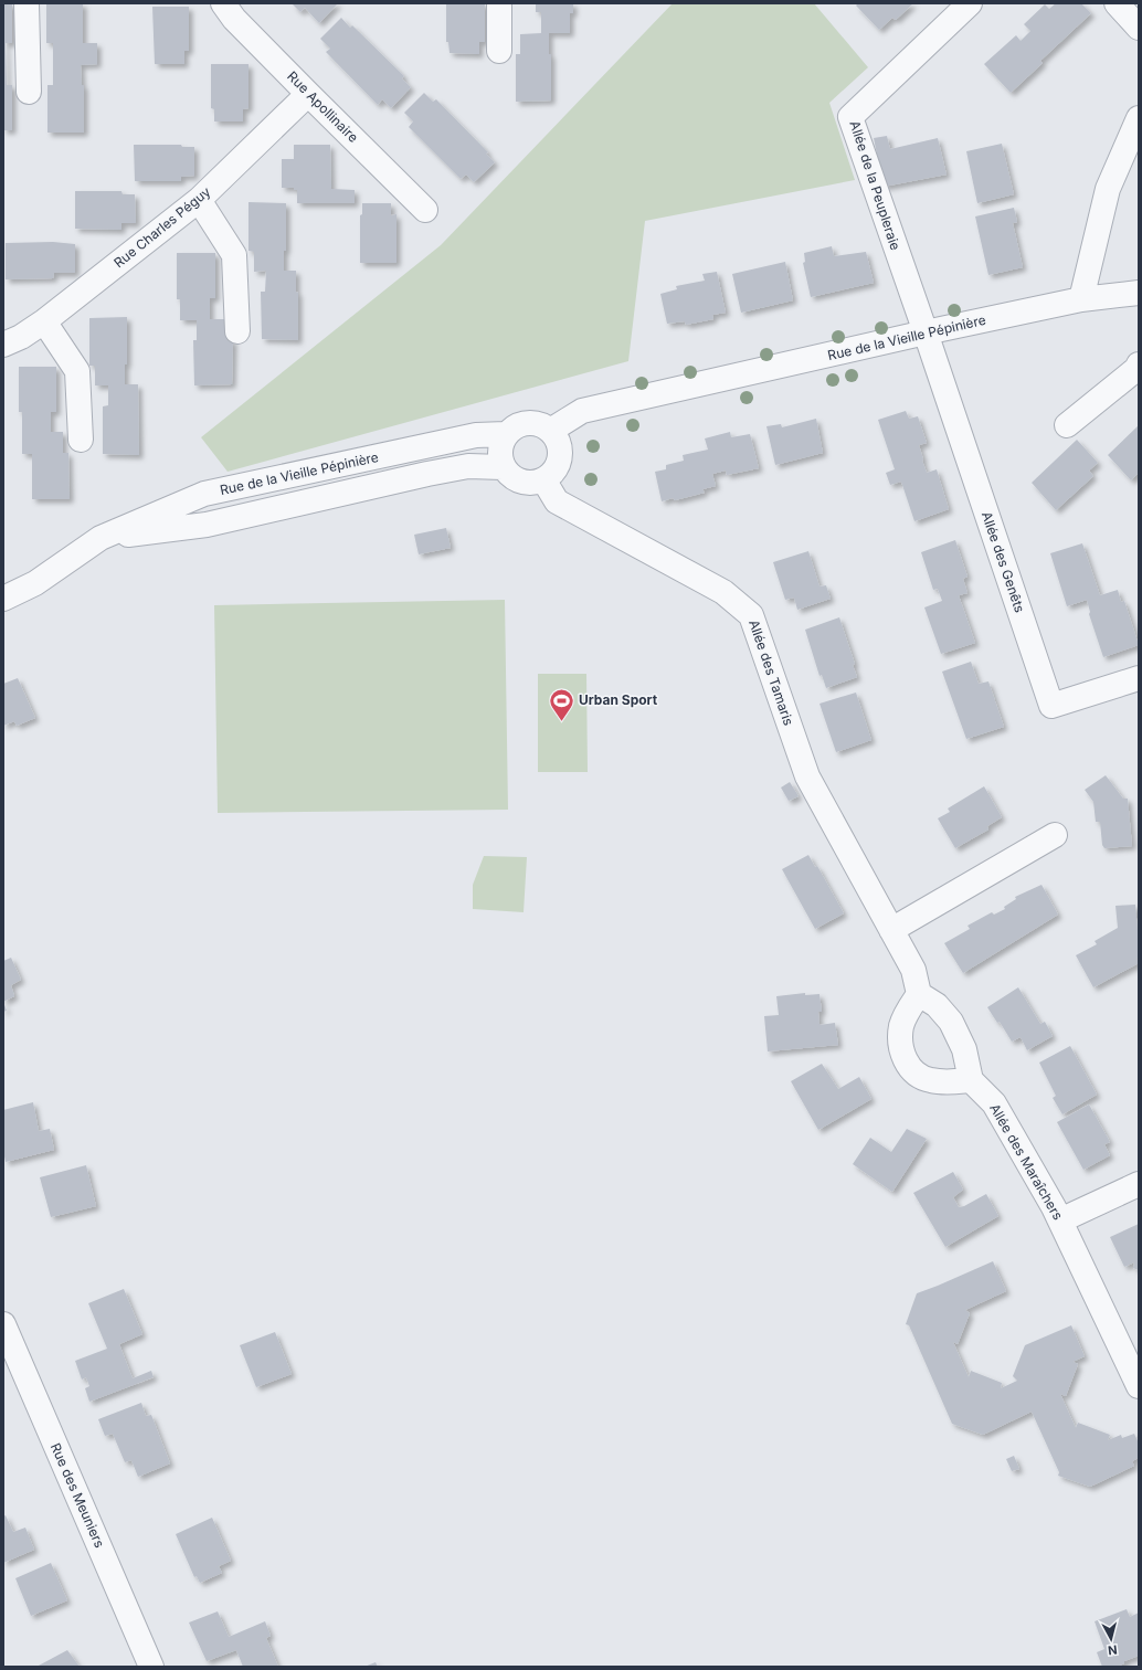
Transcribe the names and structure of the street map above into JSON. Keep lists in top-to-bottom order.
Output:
{
  "streets": {
    "street": [
      "Rue Apollinaire",
      "Allée de la Peupleraie",
      "Rue Charles Péguy",
      "Rue de la Vieille Pépinière",
      "Allée des Genêts",
      "Allée des Tamaris",
      "Allée des Maraîchers",
      "Rue des Meuniers"
    ]
  },
  "crossings": [
    ["Rue Apollinaire", "Rue Charles Péguy"],
    ["Allée de la Peupleraie", "Rue de la Vieille Pépinière"],
    ["Allée de la Peupleraie", "Allée des Genêts"],
    ["Rue de la Vieille Pépinière", "Allée des Genêts"],
    ["Rue de la Vieille Pépinière", "Allée des Tamaris"]
  ],
  "places": {
    "sports": ["Urban Sport"]
  },
  "north": "bottom"
}
